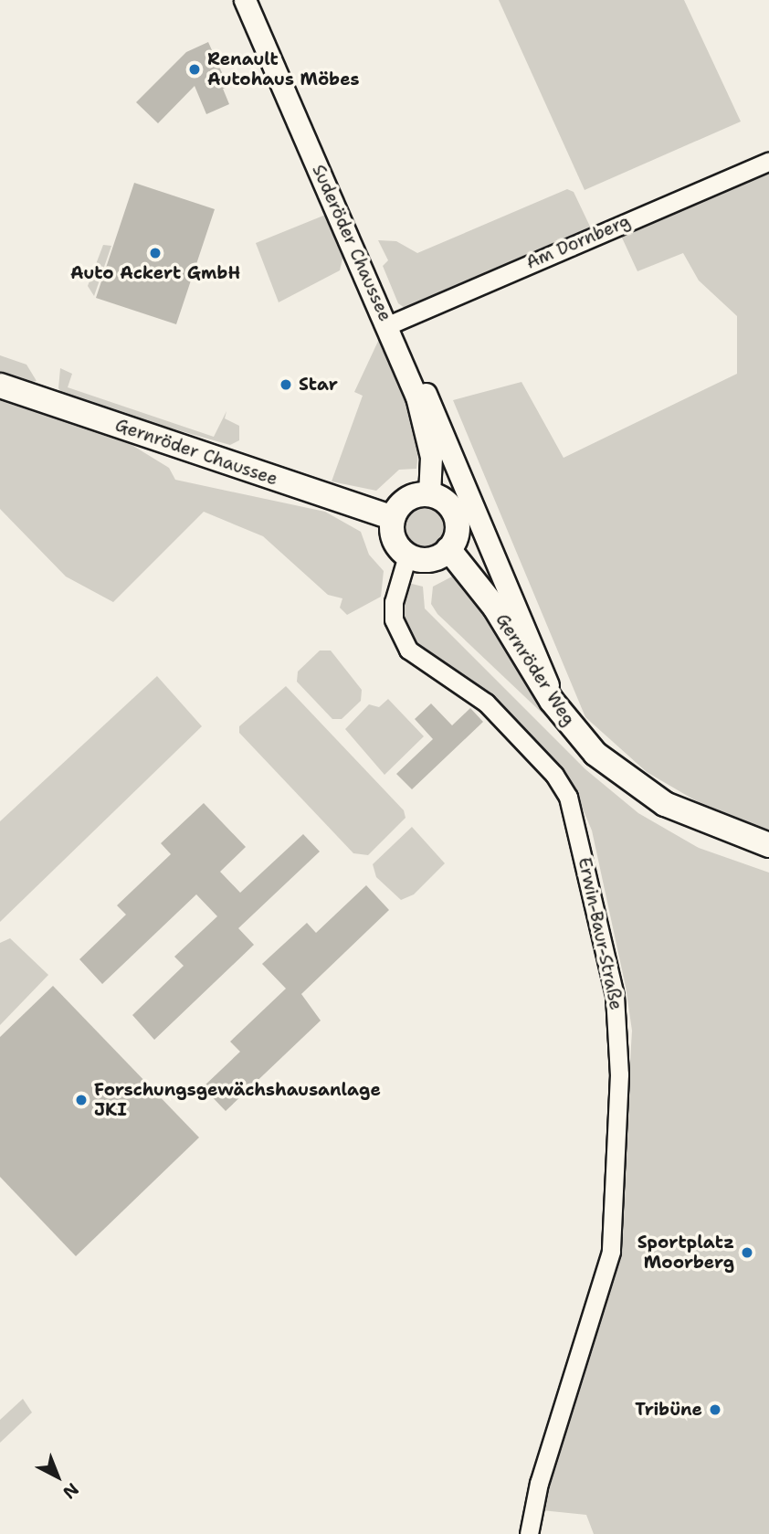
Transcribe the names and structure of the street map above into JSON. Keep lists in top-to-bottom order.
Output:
{
  "streets": {
    "main road": ["Gernröder Chaussee", "Gernröder Weg"],
    "street": ["Am Dornberg", "Suderöder Chaussee", "Erwin-Baur-Straße"]
  },
  "crossings": [
    ["Am Dornberg", "Suderöder Chaussee"],
    ["Suderöder Chaussee", "Gernröder Chaussee"],
    ["Suderöder Chaussee", "Gernröder Weg"],
    ["Suderöder Chaussee", "Erwin-Baur-Straße"],
    ["Gernröder Chaussee", "Gernröder Weg"],
    ["Gernröder Chaussee", "Erwin-Baur-Straße"],
    ["Gernröder Weg", "Erwin-Baur-Straße"]
  ],
  "places": [
    "Renault Autohaus Möbes",
    "Auto Ackert GmbH",
    "Star",
    "Forschungsgewächshausanlage JKI",
    "Sportplatz Moorberg",
    "Tribüne"
  ],
  "north": "bottom right"
}
